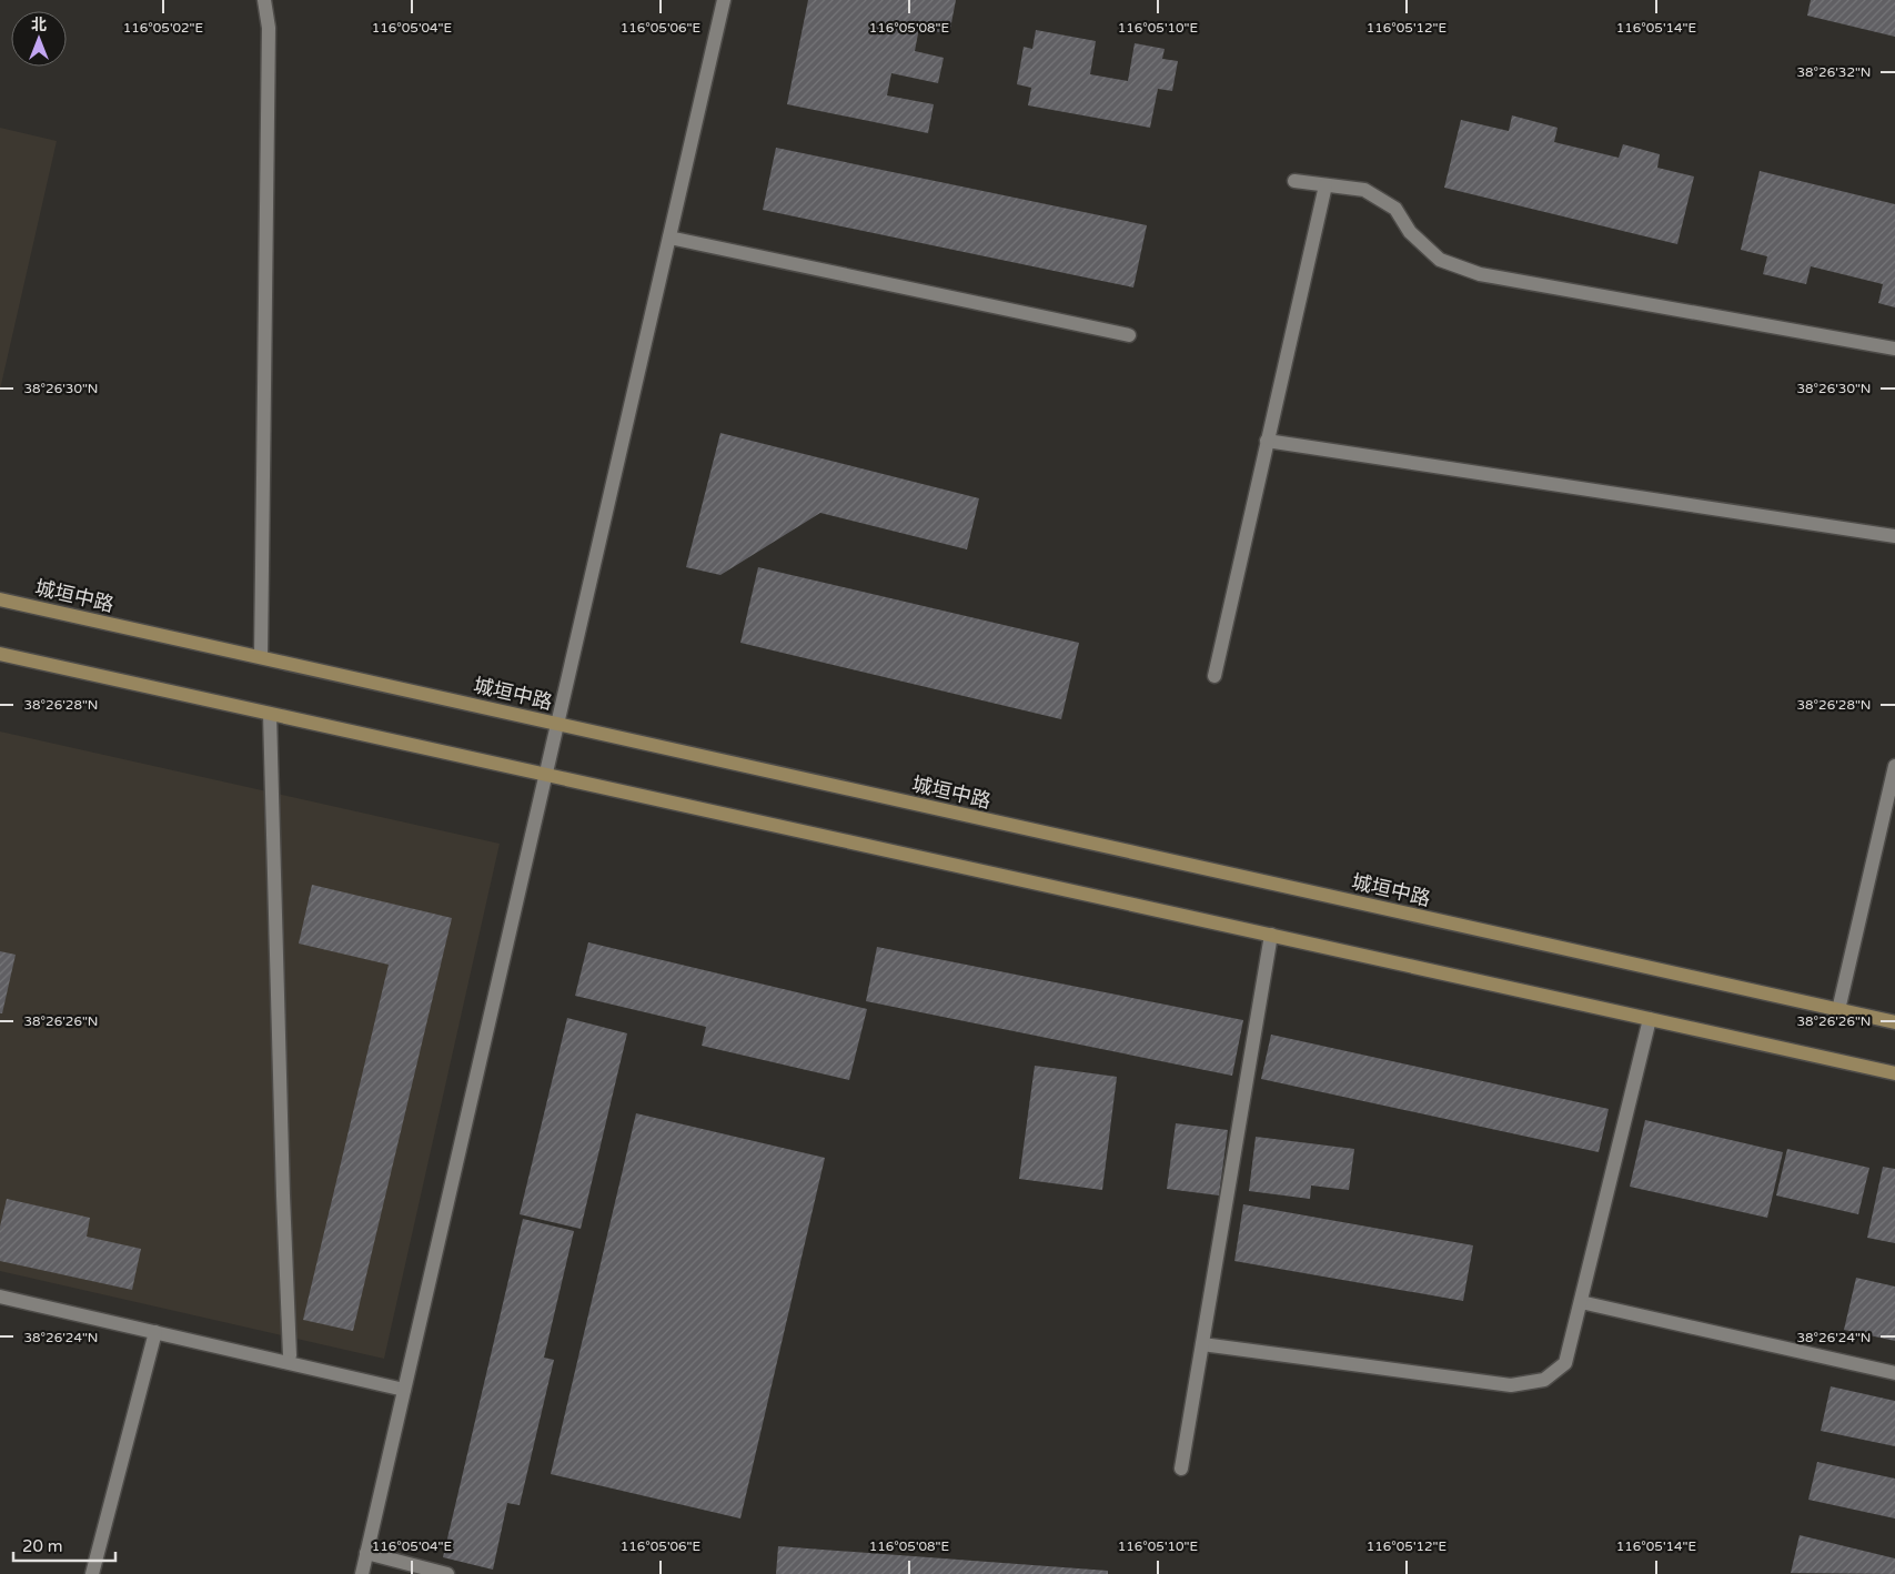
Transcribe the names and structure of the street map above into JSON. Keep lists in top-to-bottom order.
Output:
{
  "streets": {
    "main road": ["城垣中路"]
  },
  "scale_bar": "20 m",
  "north": "top",
  "coordinates": [
    "116°05'02\"E",
    "116°05'04\"E",
    "116°05'06\"E",
    "116°05'08\"E",
    "116°05'10\"E",
    "116°05'12\"E",
    "116°05'14\"E",
    "38°26'32\"N",
    "38°26'30\"N",
    "38°26'28\"N",
    "38°26'26\"N",
    "38°26'24\"N"
  ]
}
